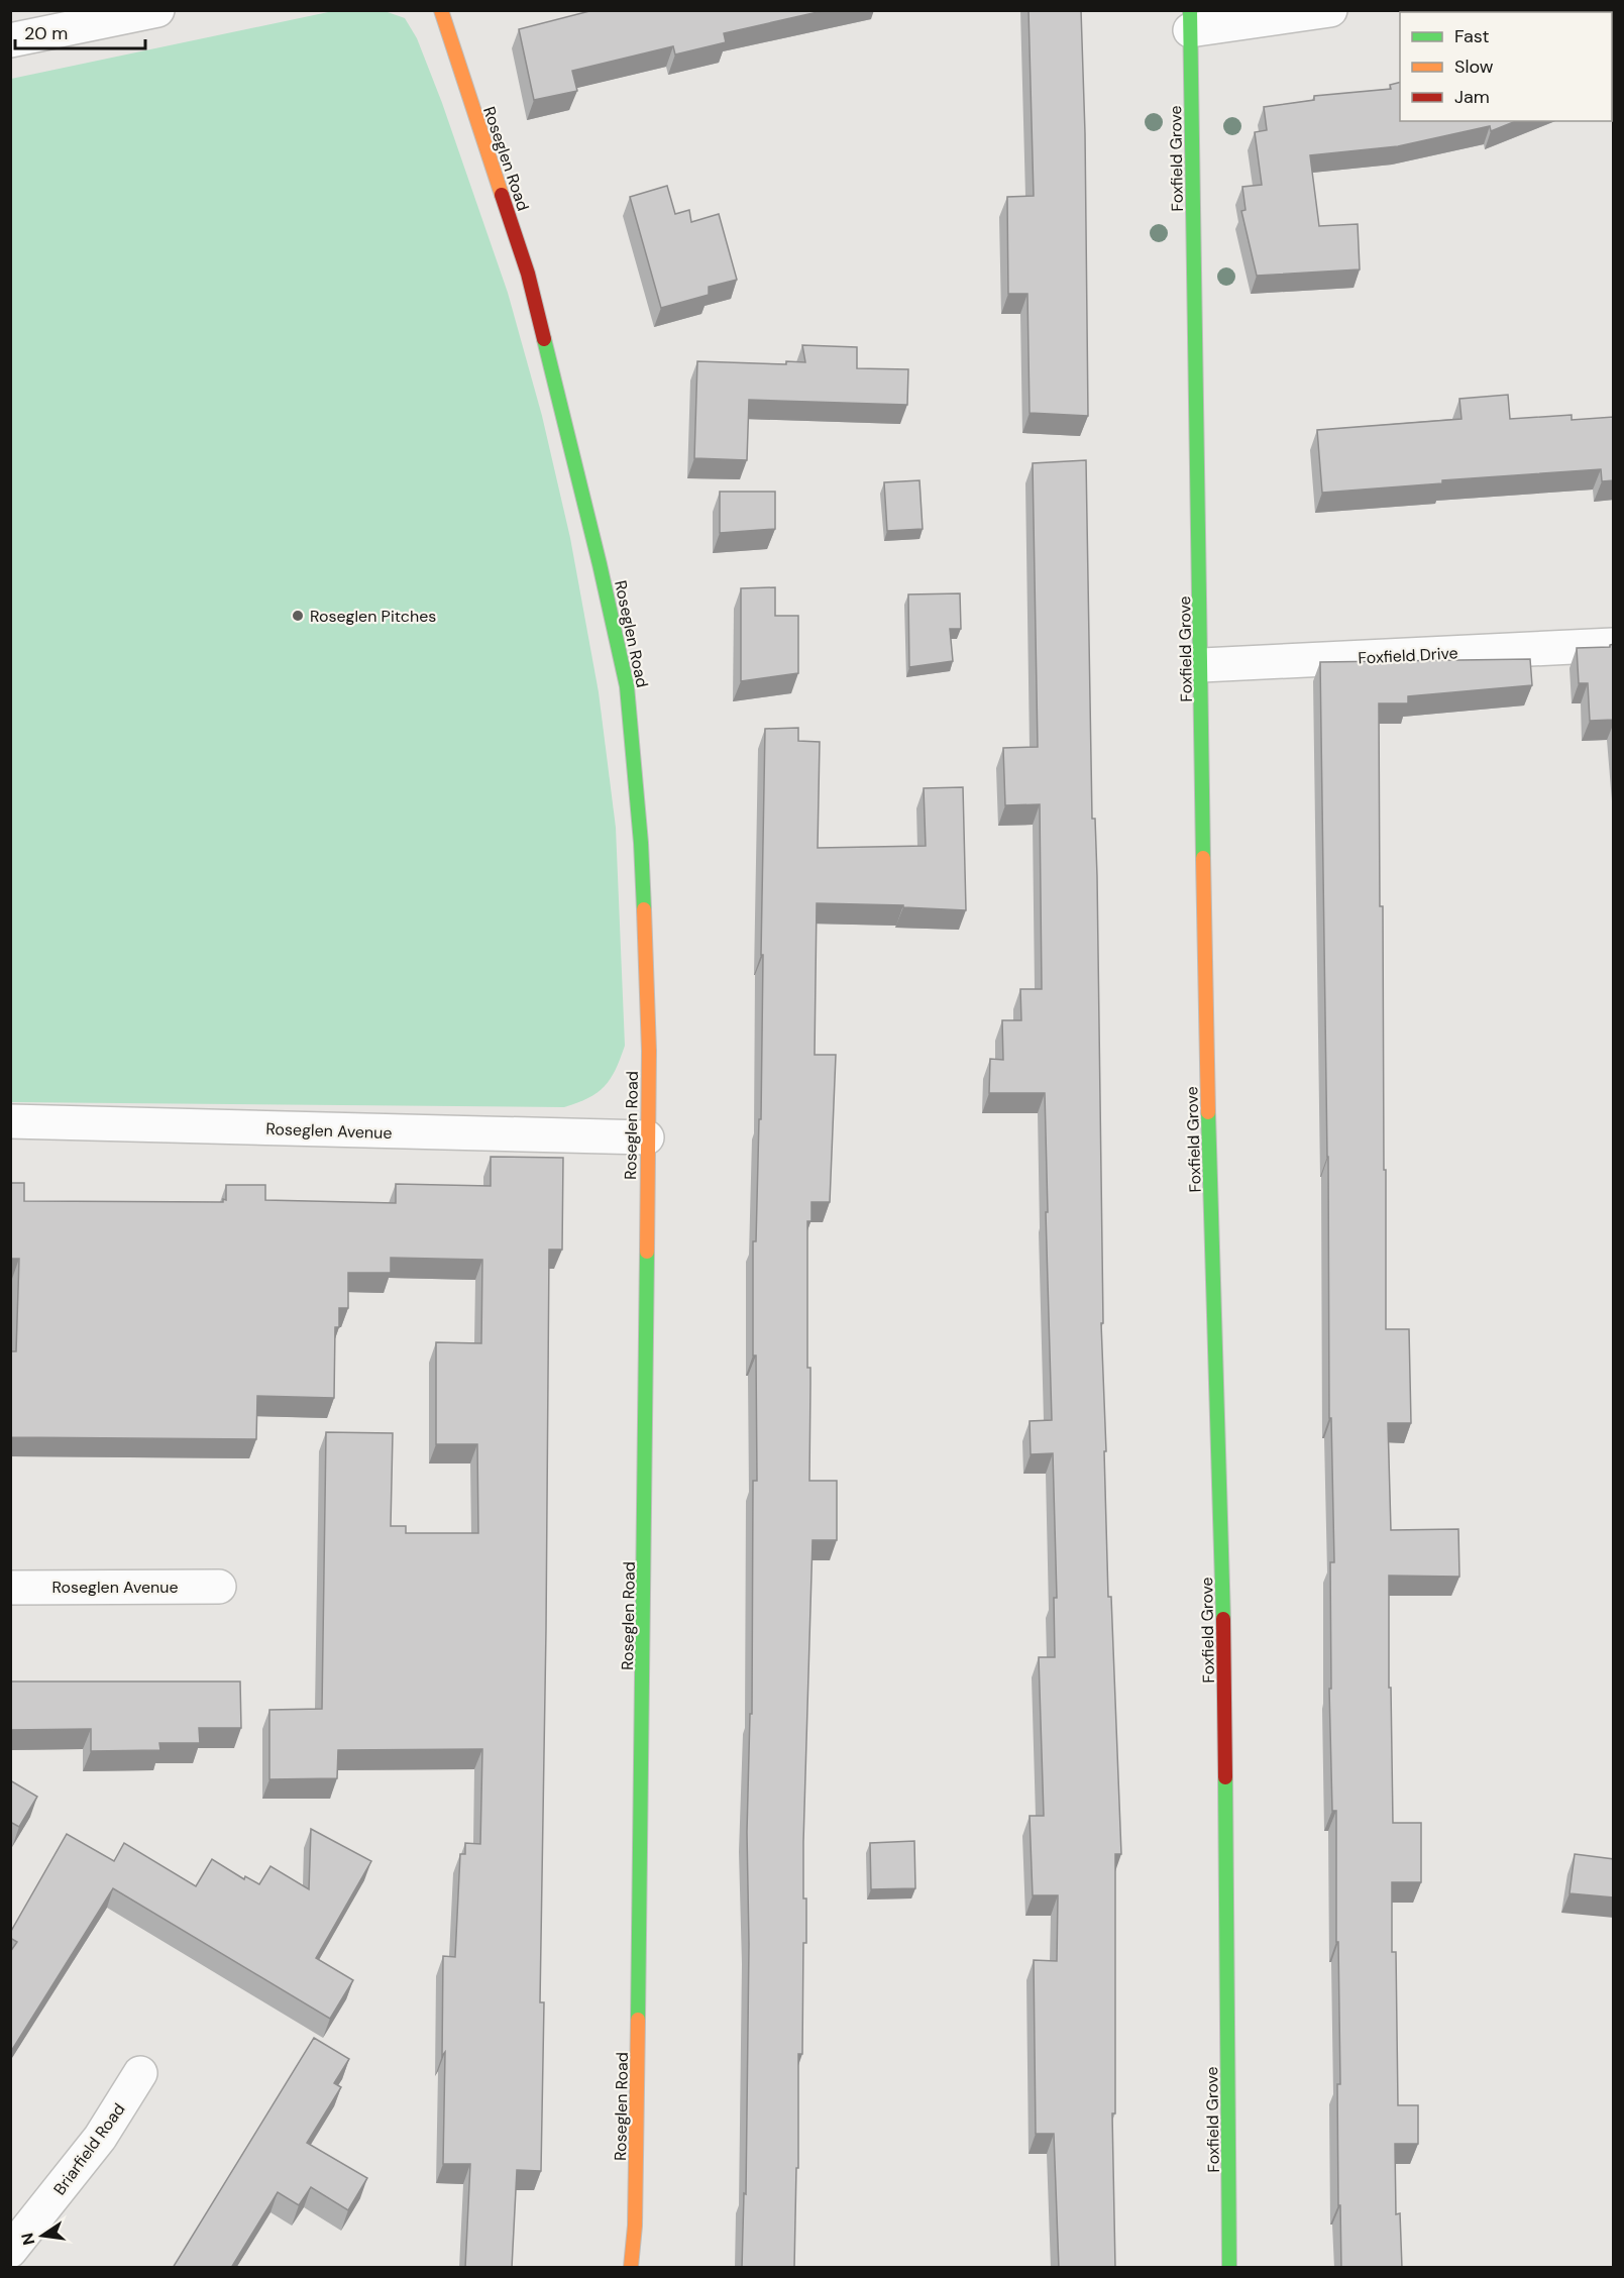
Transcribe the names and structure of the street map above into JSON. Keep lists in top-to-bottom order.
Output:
{
  "streets": {
    "street": [
      "Roseglen Road",
      "Foxfield Grove",
      "Foxfield Drive",
      "Roseglen Avenue",
      "Briarfield Road"
    ]
  },
  "crossings": [
    ["Roseglen Road", "Roseglen Avenue"],
    ["Foxfield Grove", "Foxfield Drive"]
  ],
  "places": ["Roseglen Pitches"],
  "legend": ["Fast", "Slow", "Jam"],
  "scale_bar": "20 m",
  "north": "left"
}
